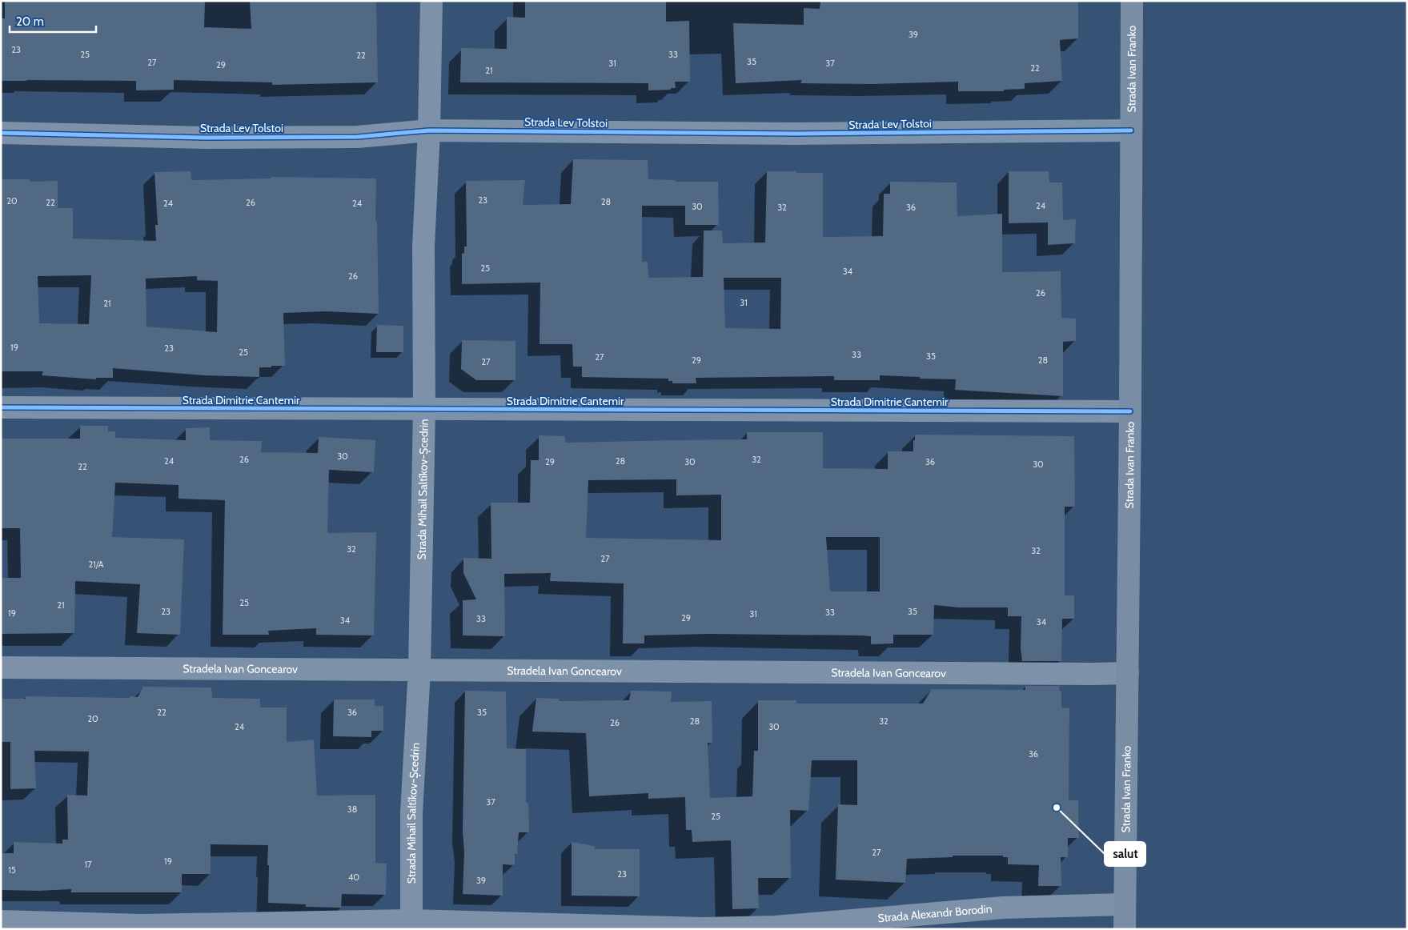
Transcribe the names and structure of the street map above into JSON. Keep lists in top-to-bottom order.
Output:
{
  "streets": {
    "main road": ["Strada Ivan Franko"],
    "street": [
      "Strada Lev Tolstoi",
      "Strada Dimitrie Cantemir",
      "Strada Mihail Saltîkov-Șcedrin",
      "Stradela Ivan Goncearov",
      "Strada Alexandr Borodin"
    ]
  },
  "crossings": [
    ["Strada Ivan Franko", "Strada Lev Tolstoi"],
    ["Strada Ivan Franko", "Strada Dimitrie Cantemir"],
    ["Strada Ivan Franko", "Stradela Ivan Goncearov"],
    ["Strada Ivan Franko", "Strada Alexandr Borodin"],
    ["Strada Lev Tolstoi", "Strada Mihail Saltîkov-Șcedrin"],
    ["Strada Dimitrie Cantemir", "Strada Mihail Saltîkov-Șcedrin"],
    ["Strada Mihail Saltîkov-Șcedrin", "Stradela Ivan Goncearov"],
    ["Strada Mihail Saltîkov-Șcedrin", "Strada Alexandr Borodin"]
  ],
  "places": ["salut"],
  "house_numbers": [
    "39",
    "23",
    "25",
    "33",
    "22",
    "35",
    "27",
    "31",
    "37",
    "29",
    "22",
    "21",
    "23",
    "20",
    "28",
    "22",
    "26",
    "24",
    "24",
    "24",
    "30",
    "32",
    "36",
    "25",
    "34",
    "26",
    "26",
    "31",
    "21",
    "19",
    "23",
    "25",
    "33",
    "35",
    "27",
    "29",
    "28",
    "27",
    "30",
    "26",
    "32",
    "24",
    "28",
    "29",
    "30",
    "36",
    "30",
    "22",
    "32",
    "32",
    "27",
    "21/A",
    "25",
    "21",
    "23",
    "35",
    "33",
    "19",
    "31",
    "29",
    "33",
    "34",
    "34",
    "22",
    "36",
    "35",
    "20",
    "28",
    "32",
    "26",
    "24",
    "30",
    "36",
    "37",
    "38",
    "25",
    "27",
    "19",
    "17",
    "15",
    "23",
    "40",
    "39"
  ],
  "scale_bar": "20 m"
}
